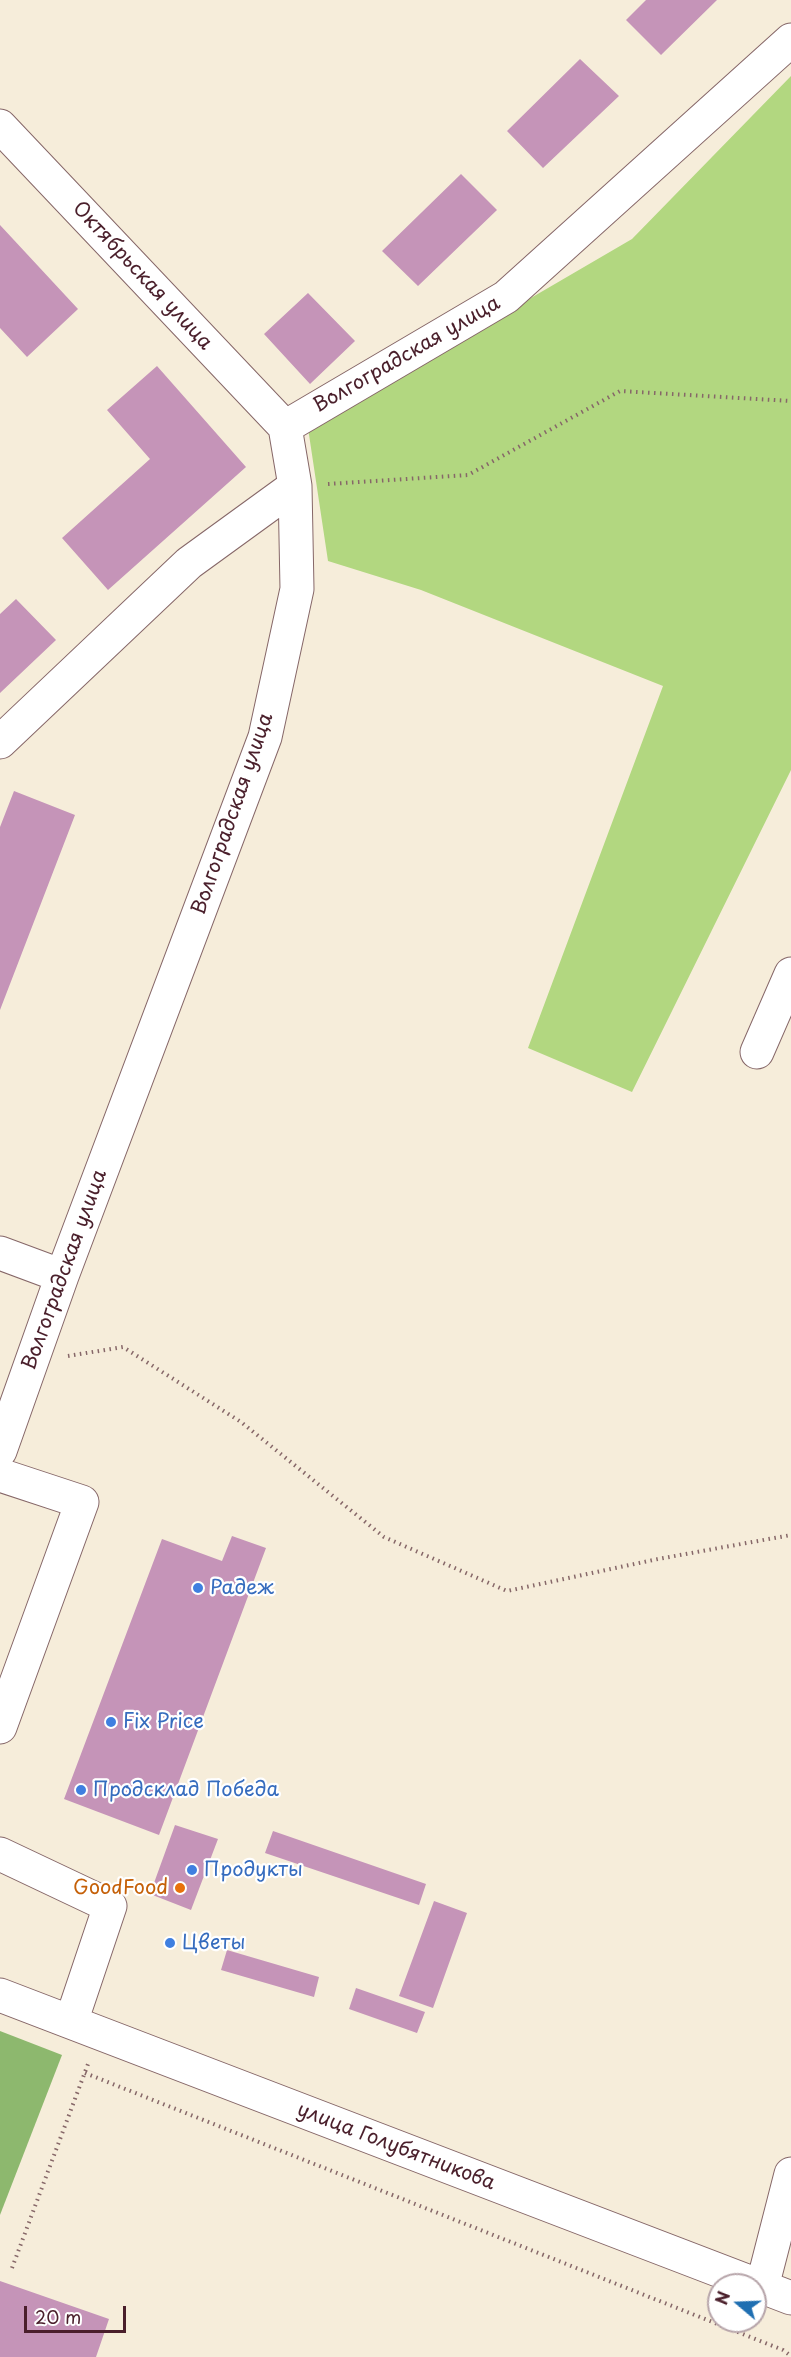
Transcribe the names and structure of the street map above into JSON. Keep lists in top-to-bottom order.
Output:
{
  "streets": {
    "street": ["Октябрьская улица", "Волгоградская улица", "улица Голубятникова"]
  },
  "crossings": [
    ["Октябрьская улица", "Волгоградская улица"]
  ],
  "places": [
    "Радеж",
    "Fix Price",
    "Продсклад Победа",
    "Продукты",
    "GoodFood",
    "Цветы"
  ],
  "scale_bar": "20 m",
  "north": "left"
}
